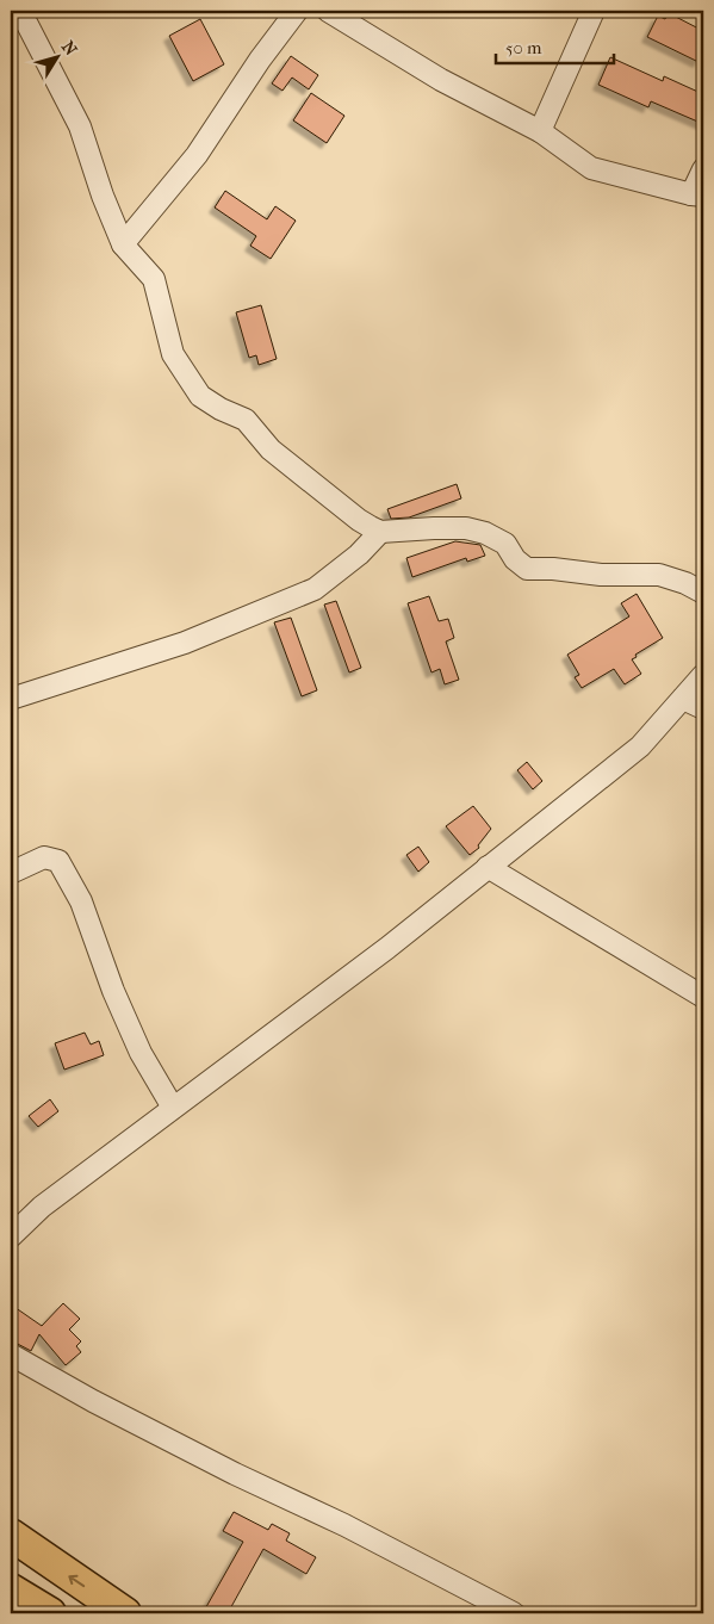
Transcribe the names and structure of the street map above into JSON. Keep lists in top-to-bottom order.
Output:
{
  "scale_bar": "50 m",
  "north": "top right"
}
